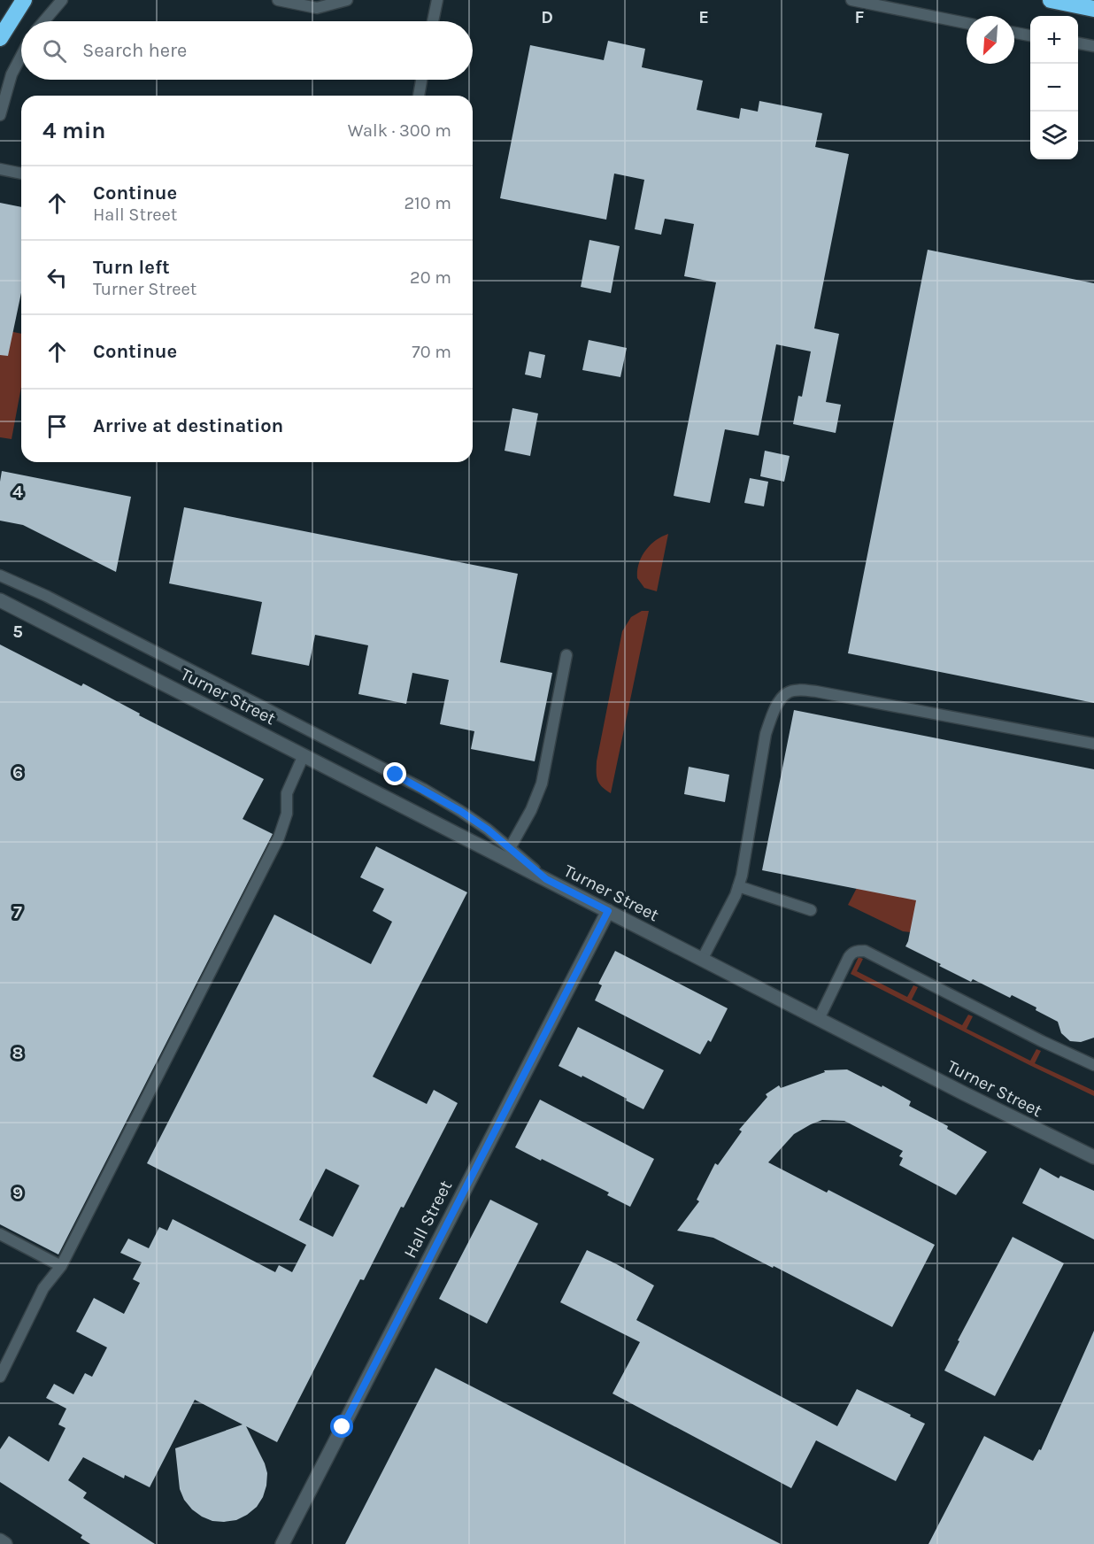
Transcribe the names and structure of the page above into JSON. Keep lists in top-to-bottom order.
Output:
{
  "streets": {
    "street": ["Turner Street", "Hall Street"]
  },
  "crossings": [
    ["Turner Street", "Hall Street"]
  ],
  "north": "bottom left",
  "page": {
    "map_buttons": ["+", "−"],
    "search": "Search here",
    "heading": ["4 min", "Walk · 300 m"],
    "list": [
      ["Continue", "Hall Street", "210 m"],
      ["Turn left", "Turner Street", "20 m"],
      ["Continue", "70 m"],
      "Arrive at destination"
    ]
  },
  "grid": {
    "columns": ["D", "E", "F"],
    "rows": [
      "4",
      "5",
      "6",
      "7",
      "8",
      "9"
    ]
  }
}
